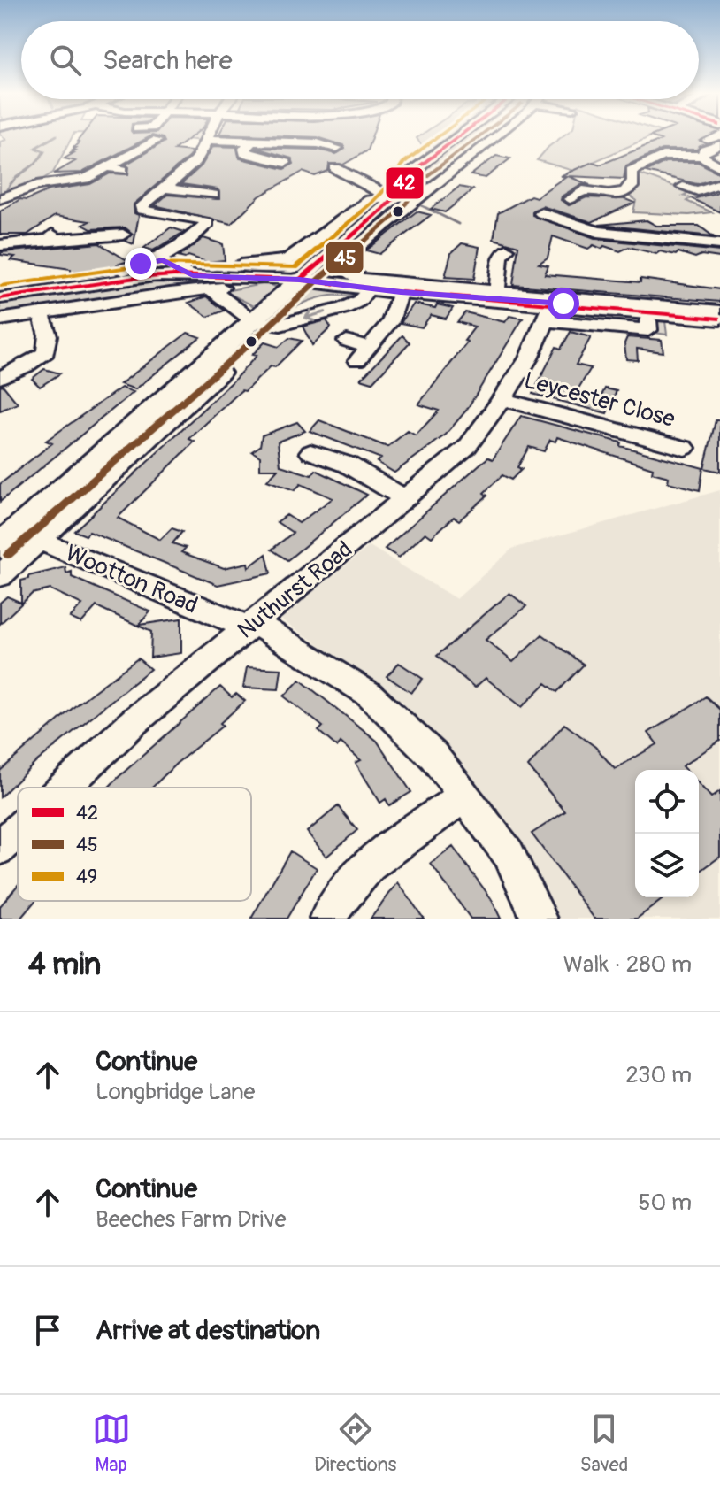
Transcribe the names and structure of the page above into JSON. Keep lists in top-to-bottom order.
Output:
{
  "streets": {
    "street": ["Leycester Close", "Wootton Road", "Nuthurst Road"]
  },
  "crossings": [
    ["Leycester Close", "Nuthurst Road"],
    ["Wootton Road", "Nuthurst Road"]
  ],
  "lines": ["transit line 42", "transit line 45", "transit line 49"],
  "legend": ["42", "45", "49"],
  "page": {
    "search": "Search here",
    "heading": ["4 min", "Walk · 280 m"],
    "list": [
      ["Continue", "Longbridge Lane", "230 m"],
      ["Continue", "Beeches Farm Drive", "50 m"],
      "Arrive at destination"
    ],
    "nav": ["Map", "Directions", "Saved"]
  }
}
